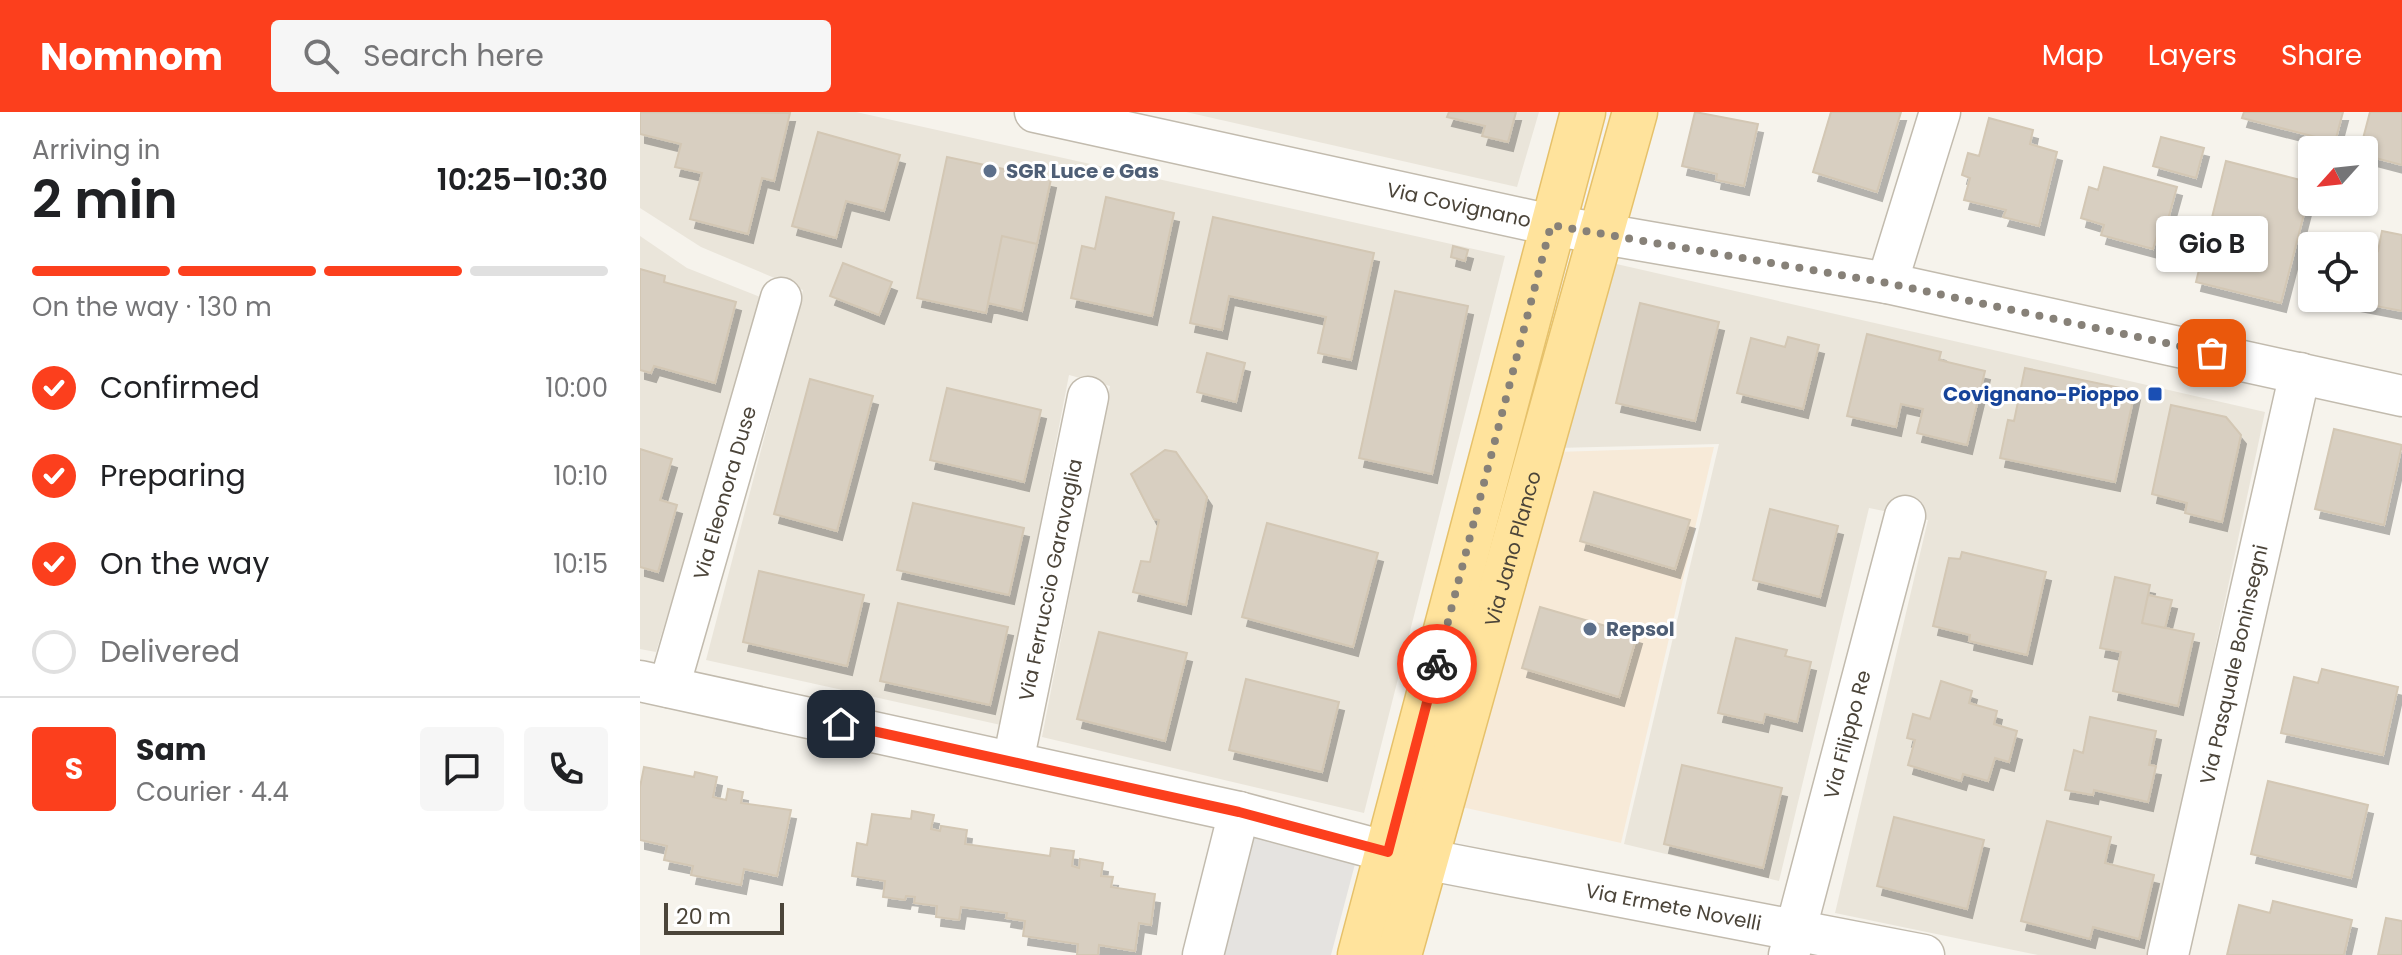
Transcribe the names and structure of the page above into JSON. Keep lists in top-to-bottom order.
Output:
{
  "streets": {
    "main road": ["Via Jano Planco"],
    "street": [
      "Via Covignano",
      "Via Eleonora Duse",
      "Via Ferruccio Garavaglia",
      "Via Pasquale Boninsegni",
      "Via Filippo Re",
      "Via Ermete Novelli"
    ]
  },
  "crossings": [
    ["Via Covignano", "Via Jano Planco"],
    ["Via Covignano", "Via Pasquale Boninsegni"],
    ["Via Eleonora Duse", "Via Ermete Novelli"],
    ["Via Jano Planco", "Via Ermete Novelli"],
    ["Via Ferruccio Garavaglia", "Via Ermete Novelli"],
    ["Via Filippo Re", "Via Ermete Novelli"]
  ],
  "places": {
    "other": ["SGR Luce e Gas", "Gio B", "Repsol"],
    "transit": ["Covignano-Pioppo"]
  },
  "scale_bar": "20 m",
  "north": "bottom left",
  "page": {
    "header": "Nomnom",
    "search": "Search here",
    "nav": ["Map", "Layers", "Share"],
    "heading": ["2 min", "Arriving in", "10:25–10:30"],
    "panel": ["Sam", "Courier · 4.4"],
    "bubble": "Gio B",
    "bar": "On the way · 130 m",
    "list": [
      ["Confirmed", "10:00"],
      ["Preparing", "10:10"],
      ["On the way", "10:15"],
      "Delivered"
    ],
    "round": "S",
    "scale": "20 m"
  }
}
